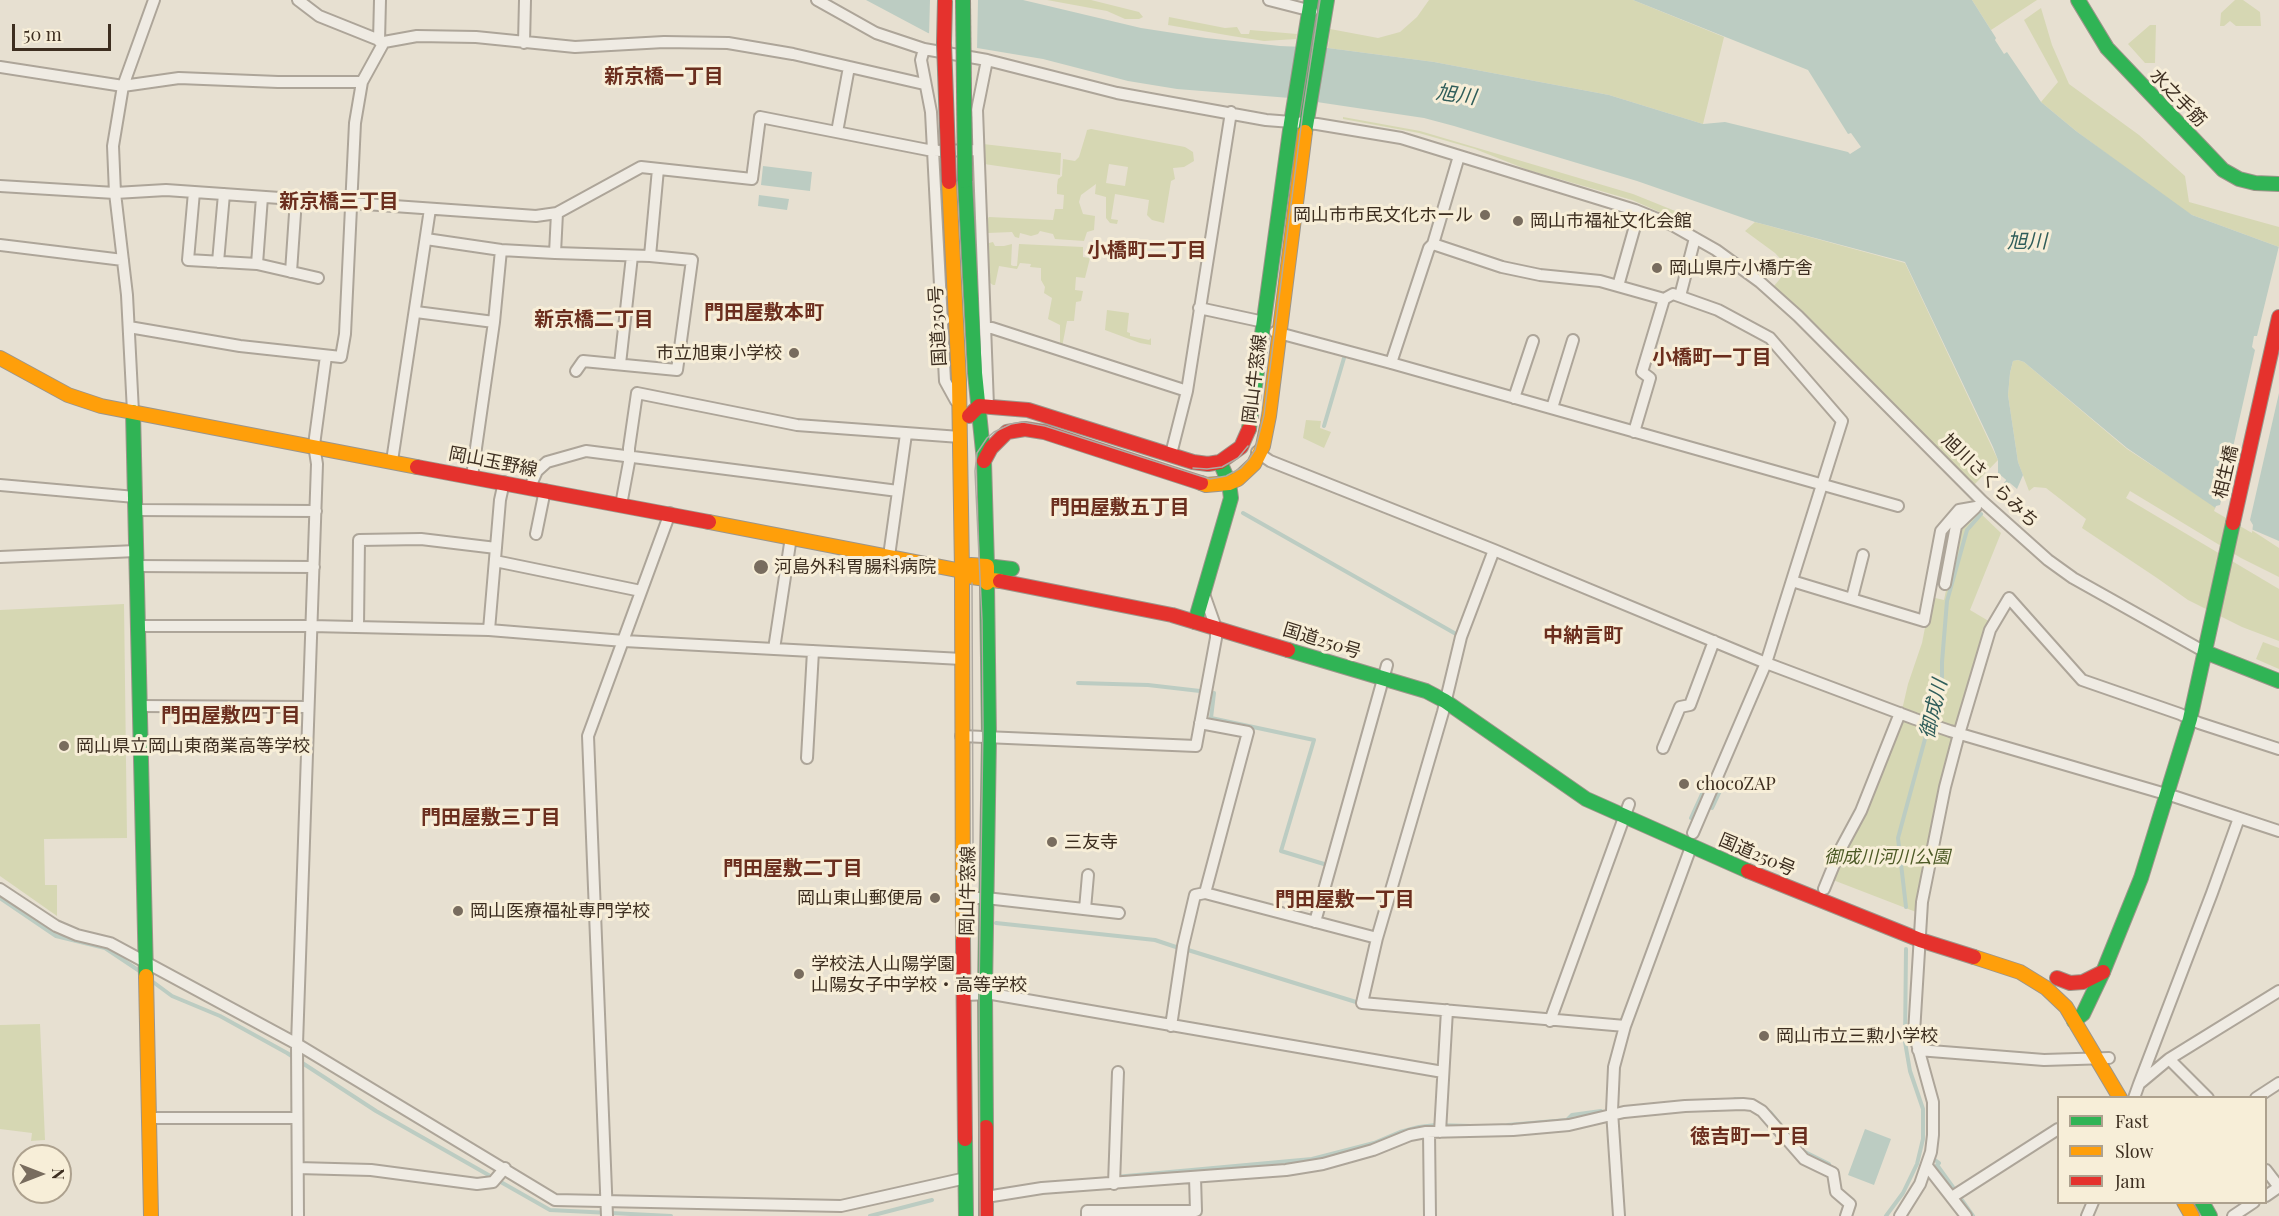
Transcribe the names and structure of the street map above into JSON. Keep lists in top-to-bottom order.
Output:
{
  "streets": {
    "main road": [
      "水之手筋",
      "国道250号",
      "岡山牛窓線",
      "岡山玉野線",
      "相生橋",
      "旭川さくらみち"
    ]
  },
  "crossings": [
    ["国道250号", "岡山牛窓線"],
    ["国道250号", "岡山玉野線"],
    ["国道250号", "相生橋"],
    ["岡山牛窓線", "岡山玉野線"],
    ["岡山牛窓線", "旭川さくらみち"],
    ["相生橋", "旭川さくらみち"]
  ],
  "districts": [
    "新京橋一丁目",
    "新京橋三丁目",
    "小橋町二丁目",
    "門田屋敷本町",
    "新京橋二丁目",
    "小橋町一丁目",
    "門田屋敷五丁目",
    "中納言町",
    "門田屋敷四丁目",
    "門田屋敷三丁目",
    "門田屋敷二丁目",
    "門田屋敷一丁目",
    "徳吉町一丁目"
  ],
  "water": ["旭川", "御成川"],
  "parks": ["御成川河川公園"],
  "places": [
    "岡山市市民文化ホール",
    "岡山市福祉文化会館",
    "岡山県庁小橋庁舎",
    "市立旭東小学校",
    "河島外科胃腸科病院",
    "岡山県立岡山東商業高等学校",
    "chocoZAP",
    "三友寺",
    "岡山東山郵便局",
    "岡山医療福祉専門学校",
    "学校法人山陽学園 山陽女子中学校・高等学校",
    "岡山市立三勲小学校"
  ],
  "legend": ["Fast", "Slow", "Jam"],
  "scale_bar": "50 m",
  "north": "right"
}
